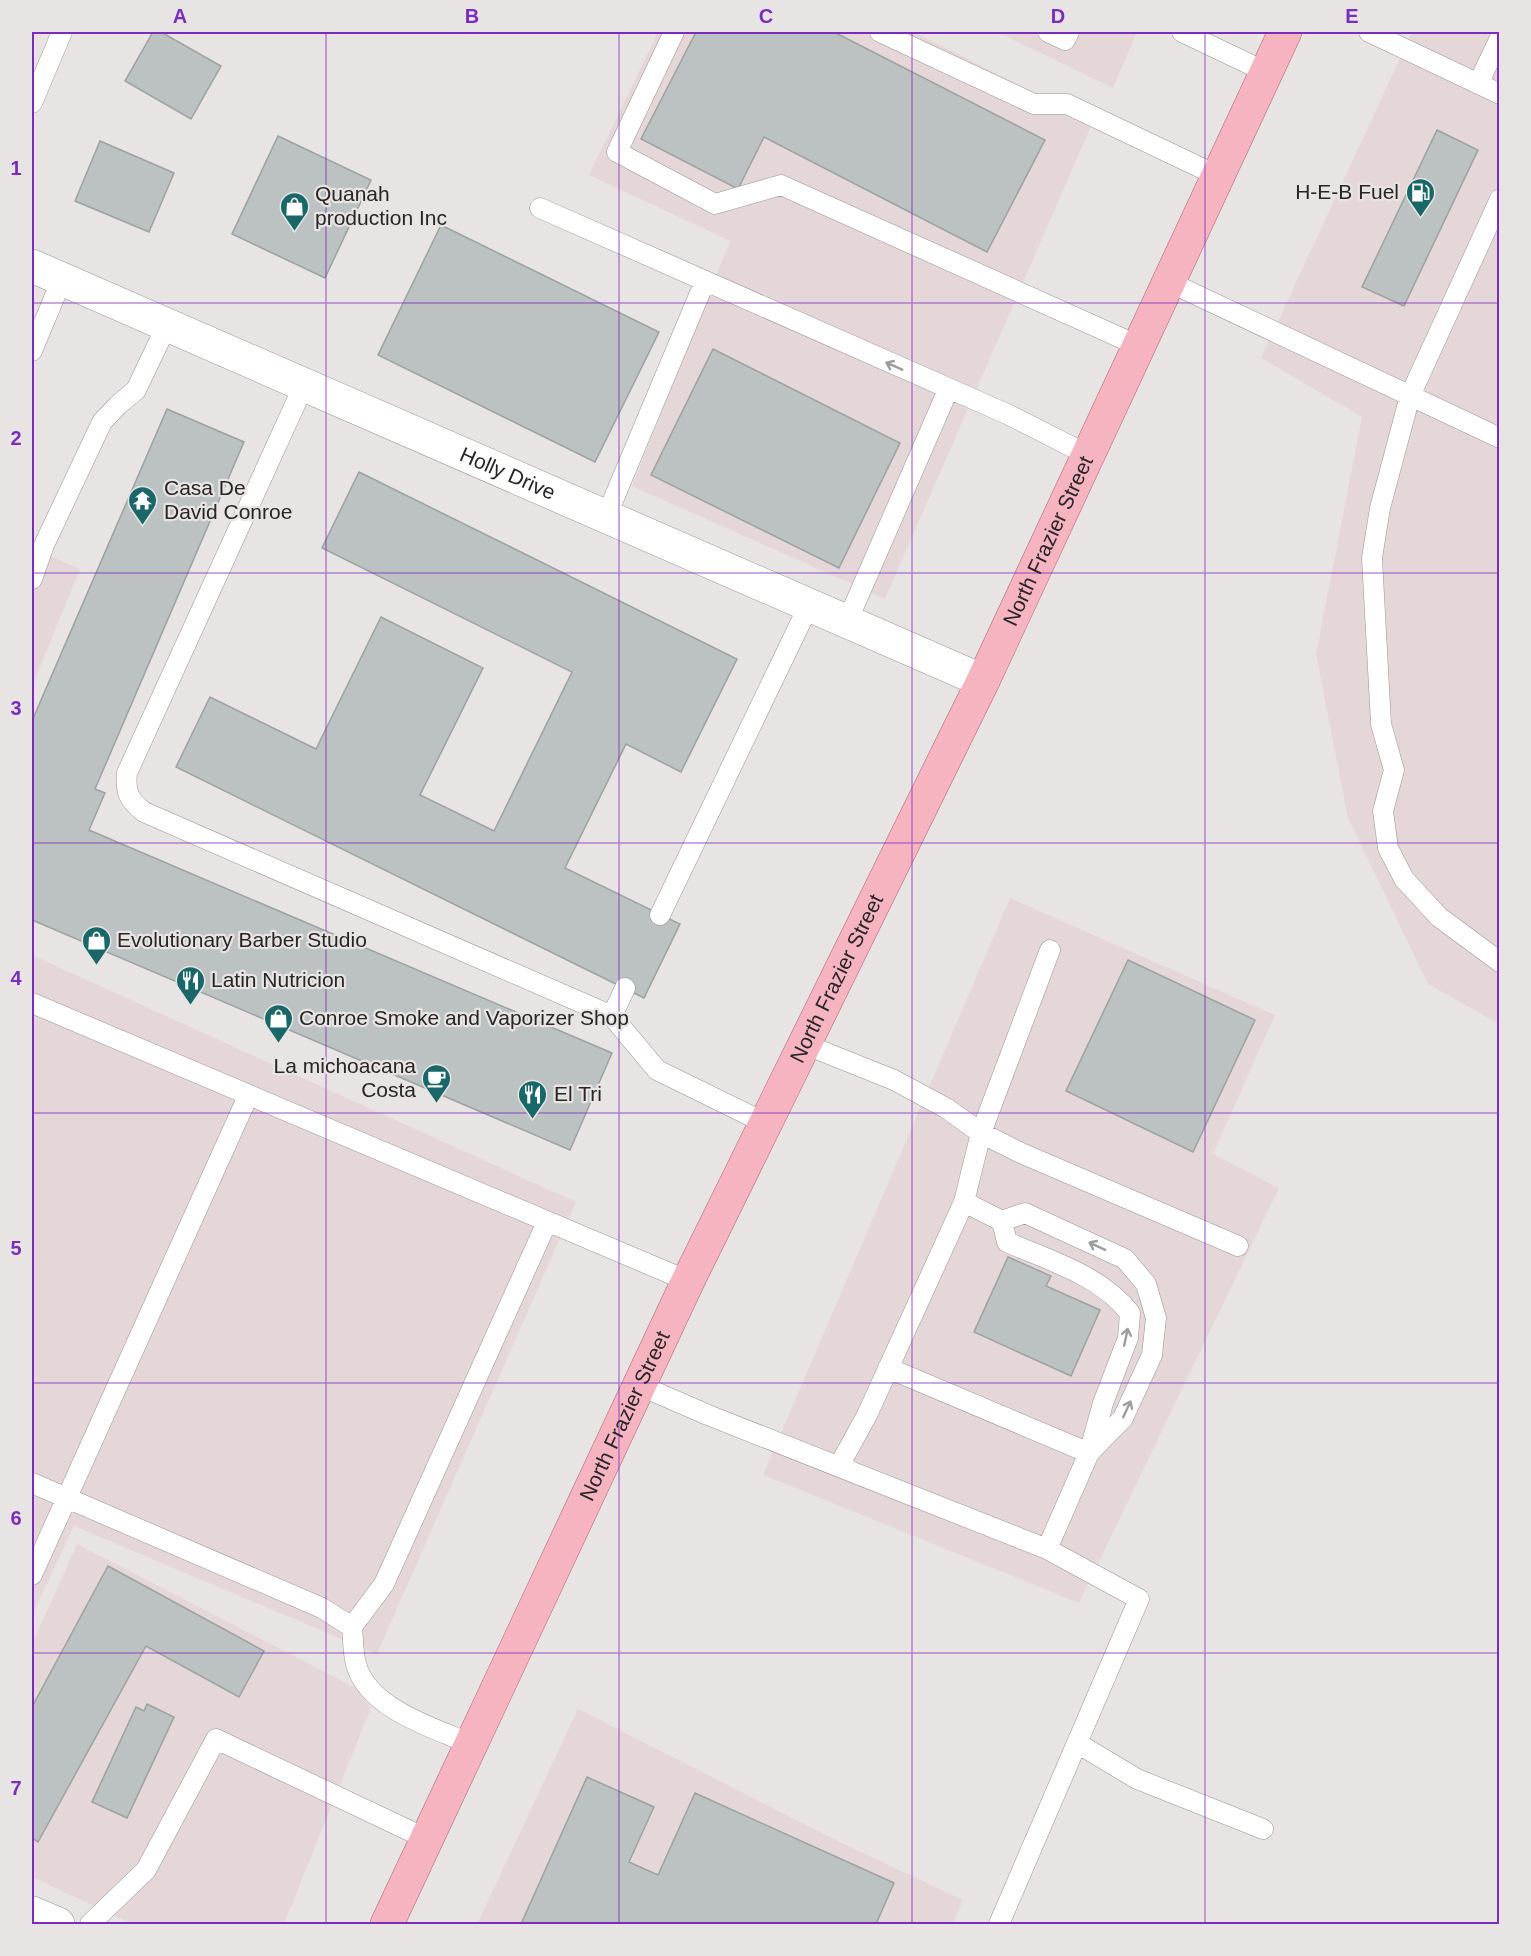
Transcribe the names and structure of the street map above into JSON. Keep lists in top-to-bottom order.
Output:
{
  "streets": {
    "main road": ["North Frazier Street"],
    "street": ["Holly Drive"]
  },
  "crossings": [
    ["Holly Drive", "North Frazier Street"]
  ],
  "places": {
    "fuel station": ["H-E-B Fuel"],
    "shop": ["Quanah production Inc", "Evolutionary Barber Studio", "Conroe Smoke and Vaporizer Shop"],
    "temple": ["Casa De David Conroe"],
    "restaurant": ["Latin Nutricion", "El Tri"],
    "cafe": ["La michoacana Costa"]
  },
  "grid": {
    "columns": [
      "A",
      "B",
      "C",
      "D",
      "E"
    ],
    "rows": [
      "1",
      "2",
      "3",
      "4",
      "5",
      "6",
      "7"
    ]
  }
}
